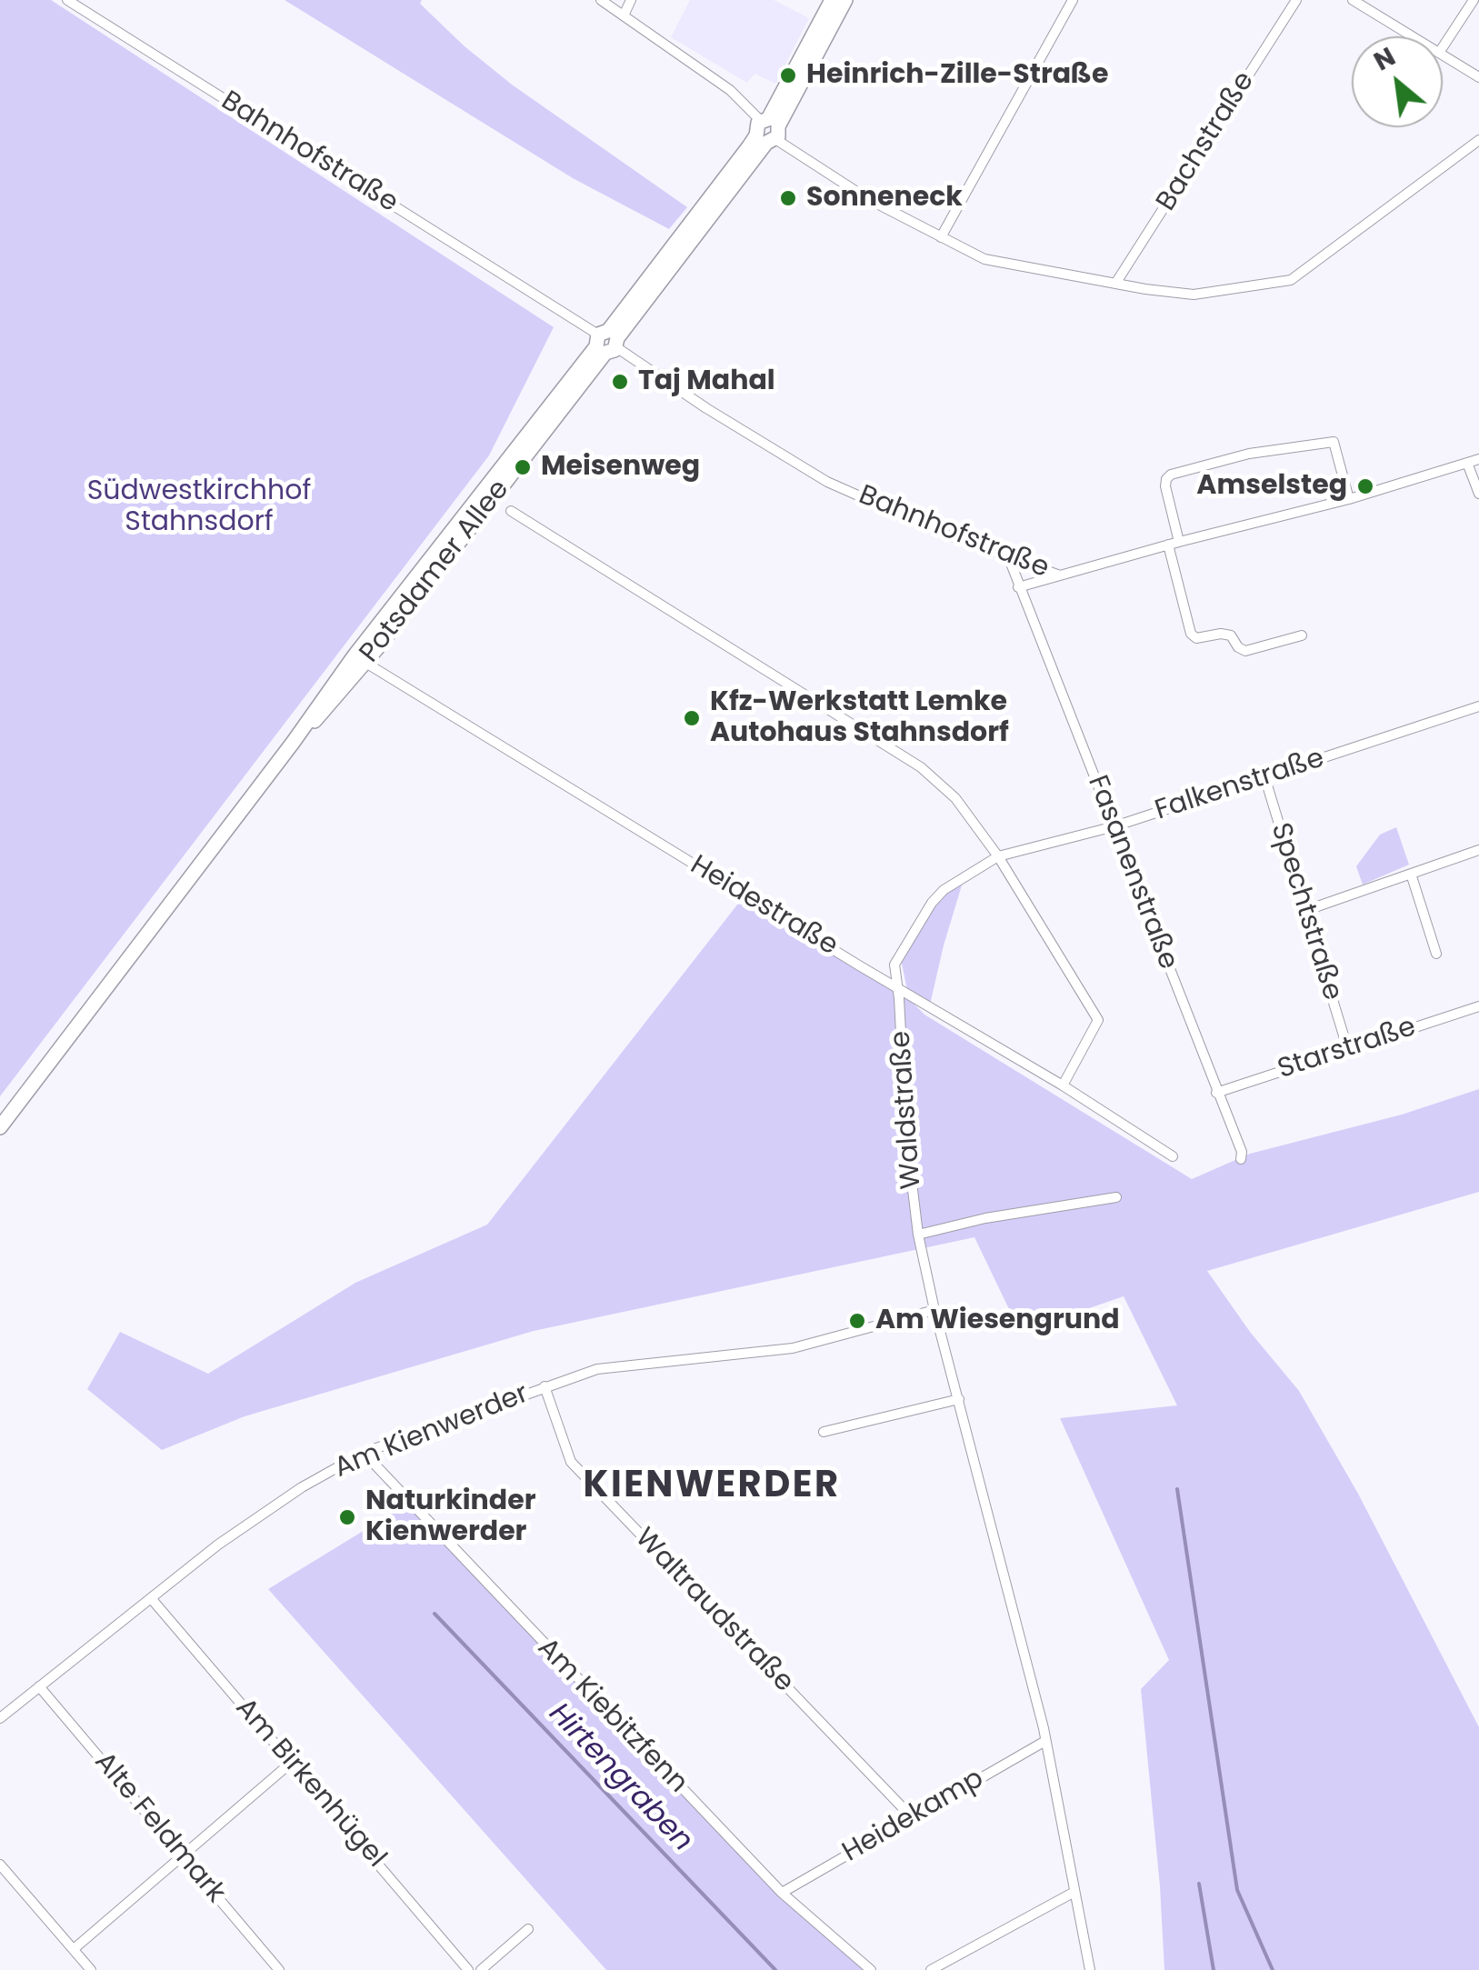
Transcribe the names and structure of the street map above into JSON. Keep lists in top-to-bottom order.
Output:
{
  "streets": {
    "street": [
      "Bachstraße",
      "Bahnhofstraße",
      "Potsdamer Allee",
      "Falkenstraße",
      "Fasanenstraße",
      "Heidestraße",
      "Spechtstraße",
      "Starstraße",
      "Waldstraße",
      "Am Kienwerder",
      "Waltraudstraße",
      "Am Kiebitzfenn",
      "Am Birkenhügel",
      "Heidekamp",
      "Alte Feldmark"
    ]
  },
  "crossings": [
    ["Bahnhofstraße", "Potsdamer Allee"],
    ["Bahnhofstraße", "Fasanenstraße"],
    ["Potsdamer Allee", "Heidestraße"],
    ["Falkenstraße", "Fasanenstraße"],
    ["Falkenstraße", "Spechtstraße"],
    ["Falkenstraße", "Waldstraße"],
    ["Fasanenstraße", "Starstraße"],
    ["Heidestraße", "Waldstraße"],
    ["Spechtstraße", "Starstraße"],
    ["Am Kienwerder", "Waltraudstraße"],
    ["Am Kienwerder", "Am Kiebitzfenn"],
    ["Am Kienwerder", "Am Birkenhügel"],
    ["Am Kienwerder", "Alte Feldmark"],
    ["Waltraudstraße", "Heidekamp"],
    ["Am Kiebitzfenn", "Heidekamp"]
  ],
  "districts": ["KIENWERDER"],
  "water": ["Hirtengraben"],
  "parks": ["Südwestkirchhof Stahnsdorf"],
  "places": [
    "Heinrich-Zille-Straße",
    "Sonneneck",
    "Taj Mahal",
    "Meisenweg",
    "Amselsteg",
    "Kfz-Werkstatt Lemke Autohaus Stahnsdorf",
    "Am Wiesengrund",
    "Naturkinder Kienwerder"
  ],
  "north": "top left"
}
